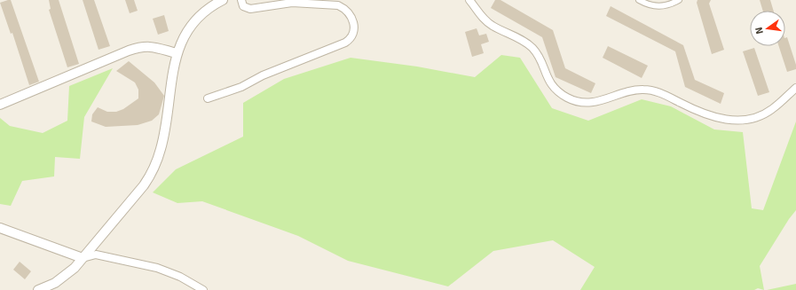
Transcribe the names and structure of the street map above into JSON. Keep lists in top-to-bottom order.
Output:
{
  "north": "left"
}
